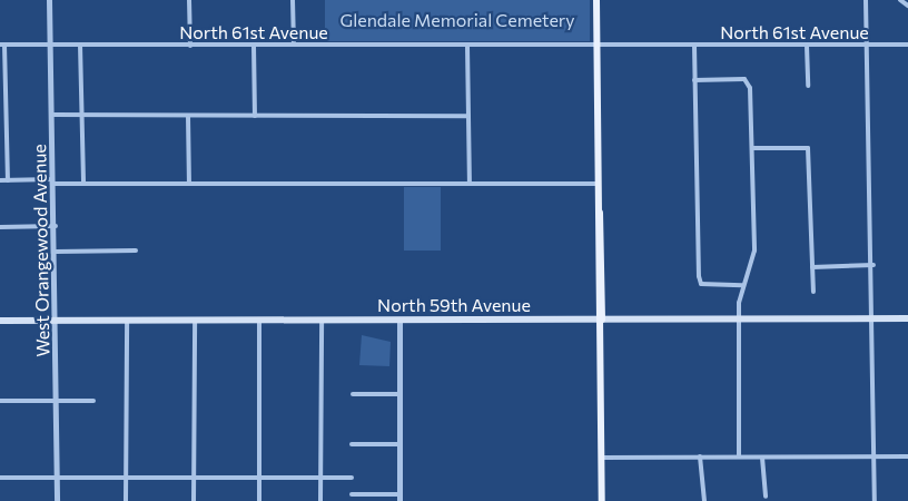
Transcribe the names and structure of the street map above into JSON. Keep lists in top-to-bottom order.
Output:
{
  "streets": {
    "main road": ["North 59th Avenue"],
    "street": ["North 61st Avenue", "West Orangewood Avenue"]
  },
  "crossings": [
    ["North 61st Avenue", "West Orangewood Avenue"],
    ["West Orangewood Avenue", "North 59th Avenue"]
  ],
  "parks": ["Glendale Memorial Cemetery"]
}
